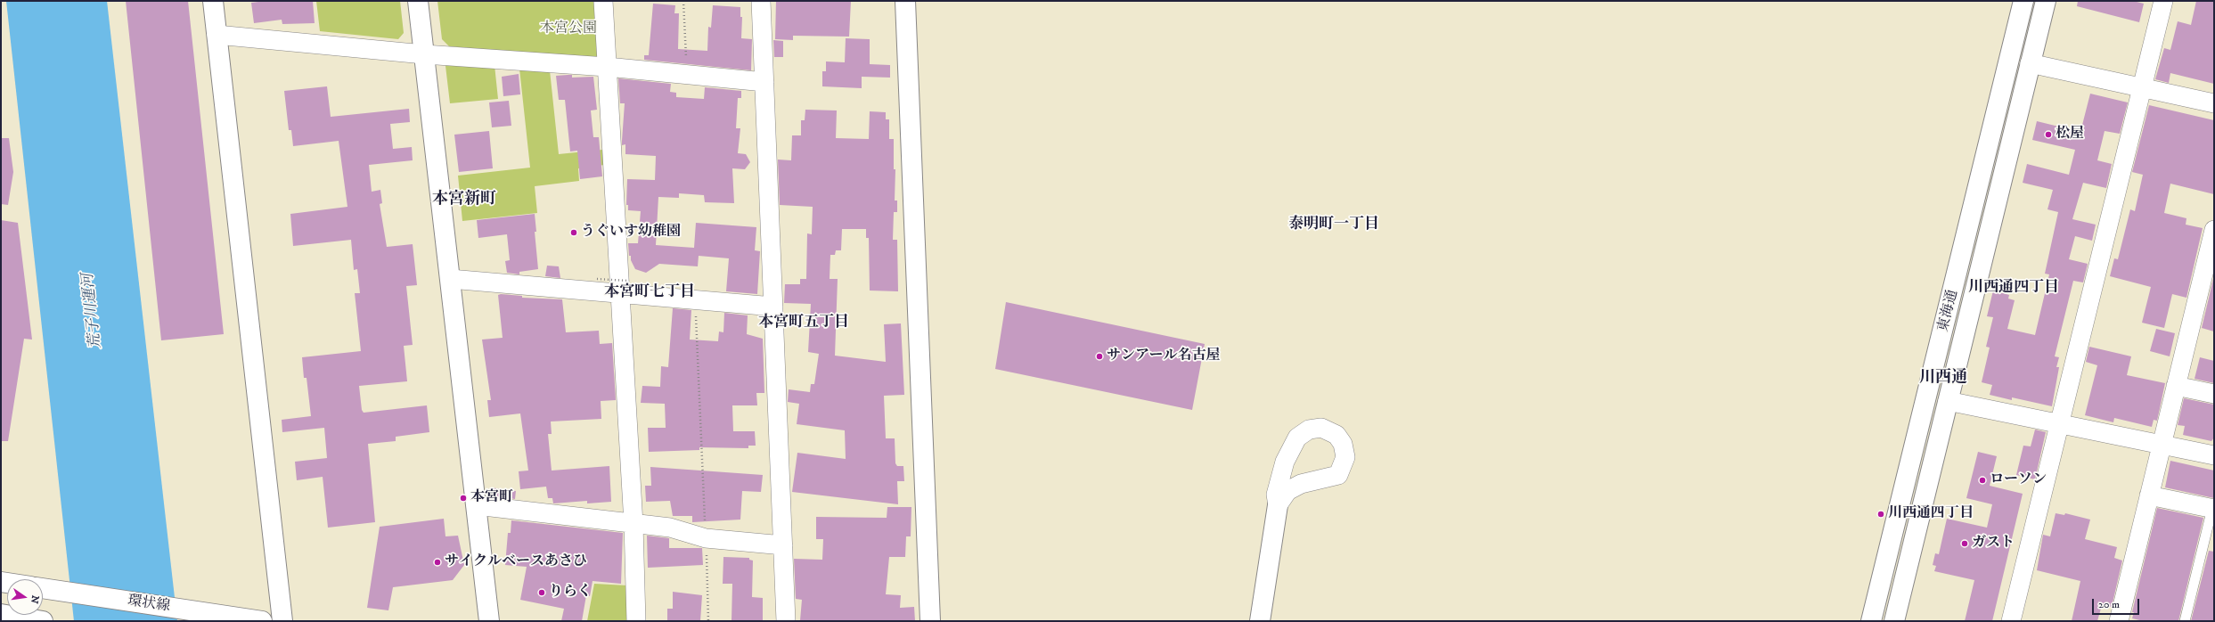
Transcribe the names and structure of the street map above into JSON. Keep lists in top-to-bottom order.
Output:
{
  "streets": {
    "street": ["東海通", "環状線"]
  },
  "districts": [
    "本宮新町",
    "泰明町一丁目",
    "川西通四丁目",
    "本宮町七丁目",
    "本宮町五丁目",
    "川西通"
  ],
  "water": ["荒子川運河"],
  "parks": ["本宮公園"],
  "places": [
    "松屋",
    "うぐいす幼稚園",
    "サンアール名古屋",
    "ローソン",
    "本宮町",
    "川西通四丁目",
    "ガスト",
    "サイクルベースあさひ",
    "りらく"
  ],
  "scale_bar": "20 m",
  "north": "right"
}
